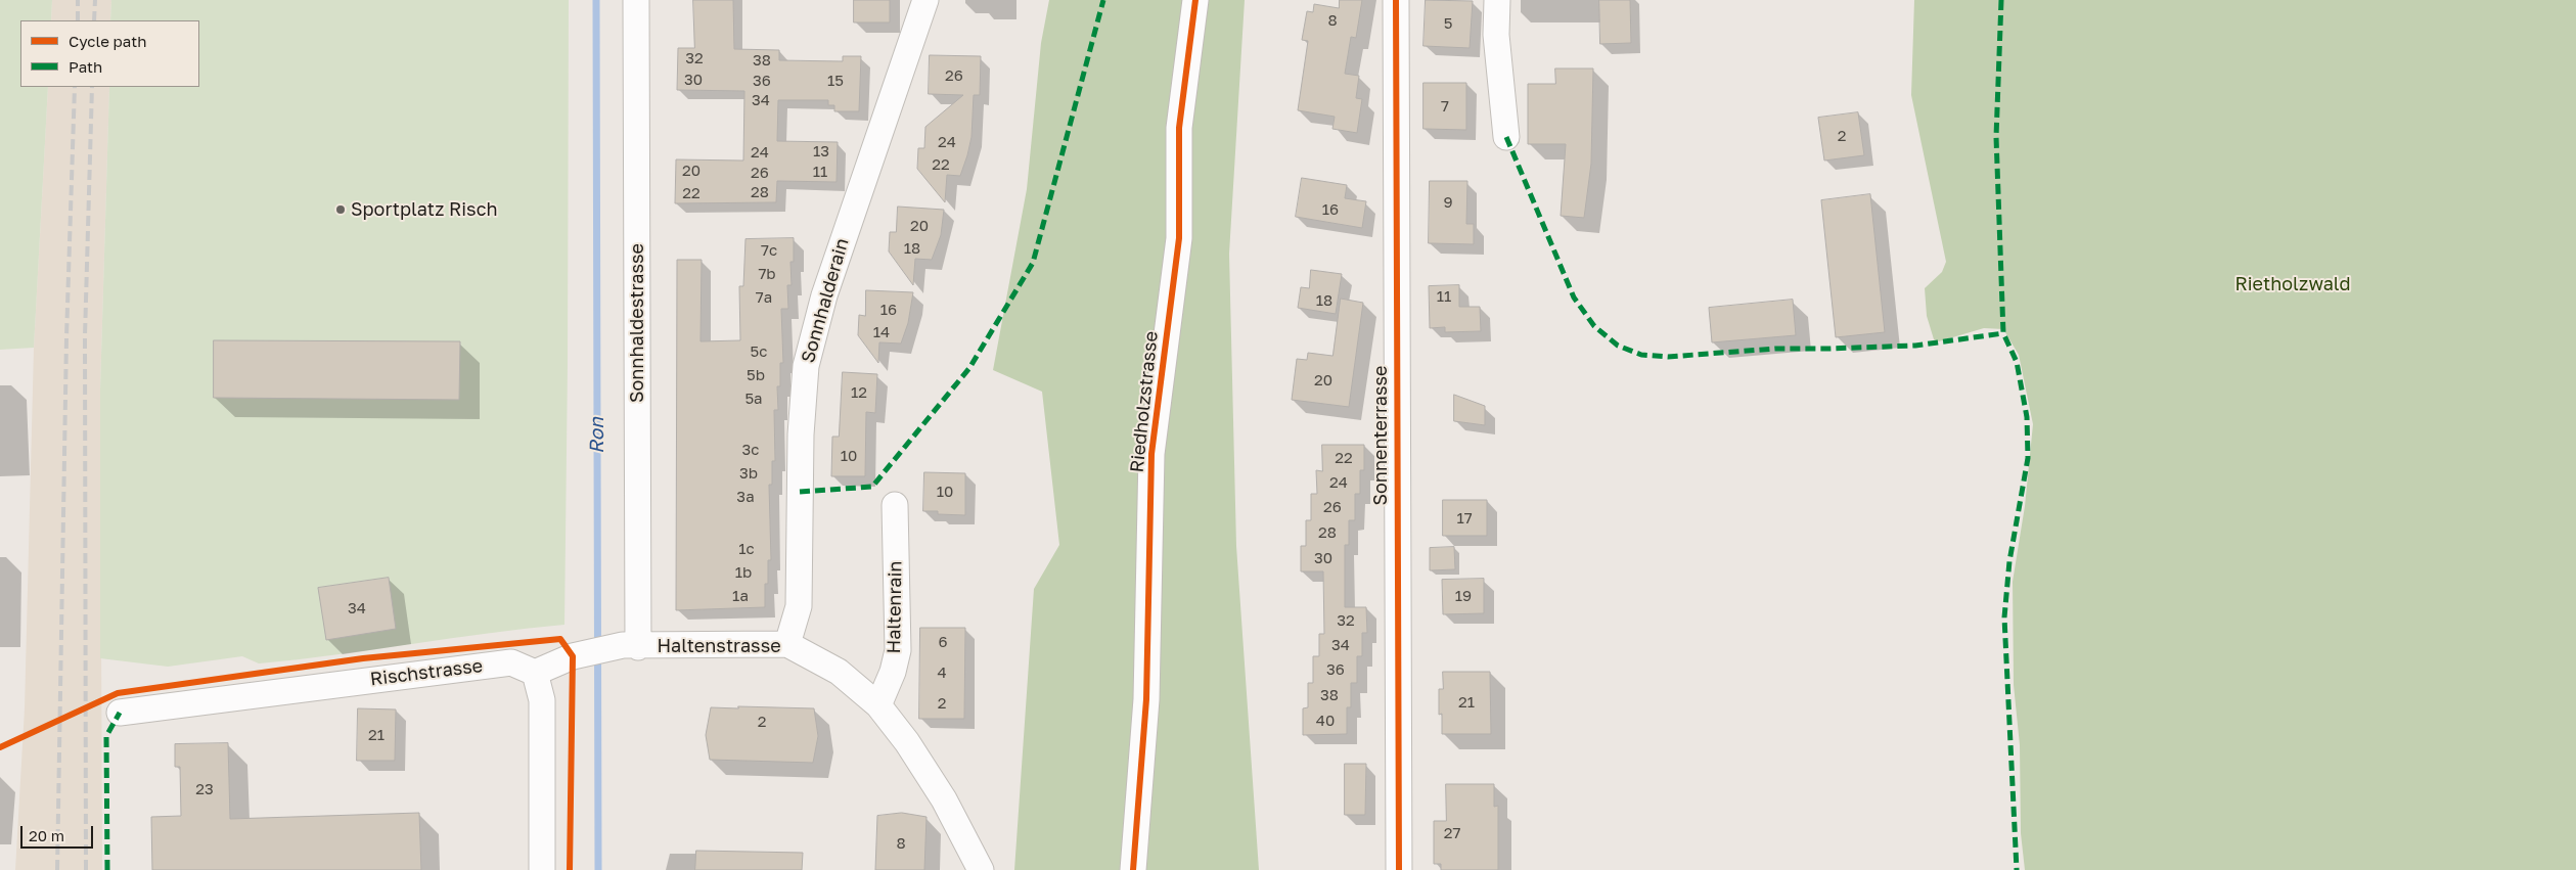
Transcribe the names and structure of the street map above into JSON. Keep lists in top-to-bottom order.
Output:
{
  "streets": {
    "street": [
      "Sonnhalderain",
      "Sonnhaldestrasse",
      "Riedholzstrasse",
      "Sonnenterrasse",
      "Haltenrain",
      "Haltenstrasse",
      "Rischstrasse"
    ]
  },
  "crossings": [
    ["Sonnhalderain", "Haltenstrasse"],
    ["Sonnhaldestrasse", "Haltenstrasse"],
    ["Haltenrain", "Haltenstrasse"],
    ["Haltenstrasse", "Rischstrasse"]
  ],
  "water": ["Ron"],
  "parks": ["Rietholzwald"],
  "places": ["Sportplatz Risch"],
  "house_numbers": [
    "8",
    "5",
    "32",
    "38",
    "26",
    "30",
    "36",
    "15",
    "34",
    "7",
    "2",
    "24",
    "13",
    "24",
    "22",
    "20",
    "11",
    "26",
    "28",
    "22",
    "9",
    "16",
    "20",
    "18",
    "7c",
    "7b",
    "11",
    "7a",
    "18",
    "16",
    "14",
    "5c",
    "5b",
    "20",
    "12",
    "5a",
    "3c",
    "10",
    "22",
    "3b",
    "24",
    "10",
    "3a",
    "26",
    "17",
    "28",
    "1c",
    "30",
    "1b",
    "1a",
    "19",
    "34",
    "32",
    "6",
    "34",
    "36",
    "4",
    "38",
    "21",
    "2",
    "40",
    "2",
    "21",
    "23",
    "27",
    "8"
  ],
  "legend": ["Cycle path", "Path"],
  "scale_bar": "20 m"
}
